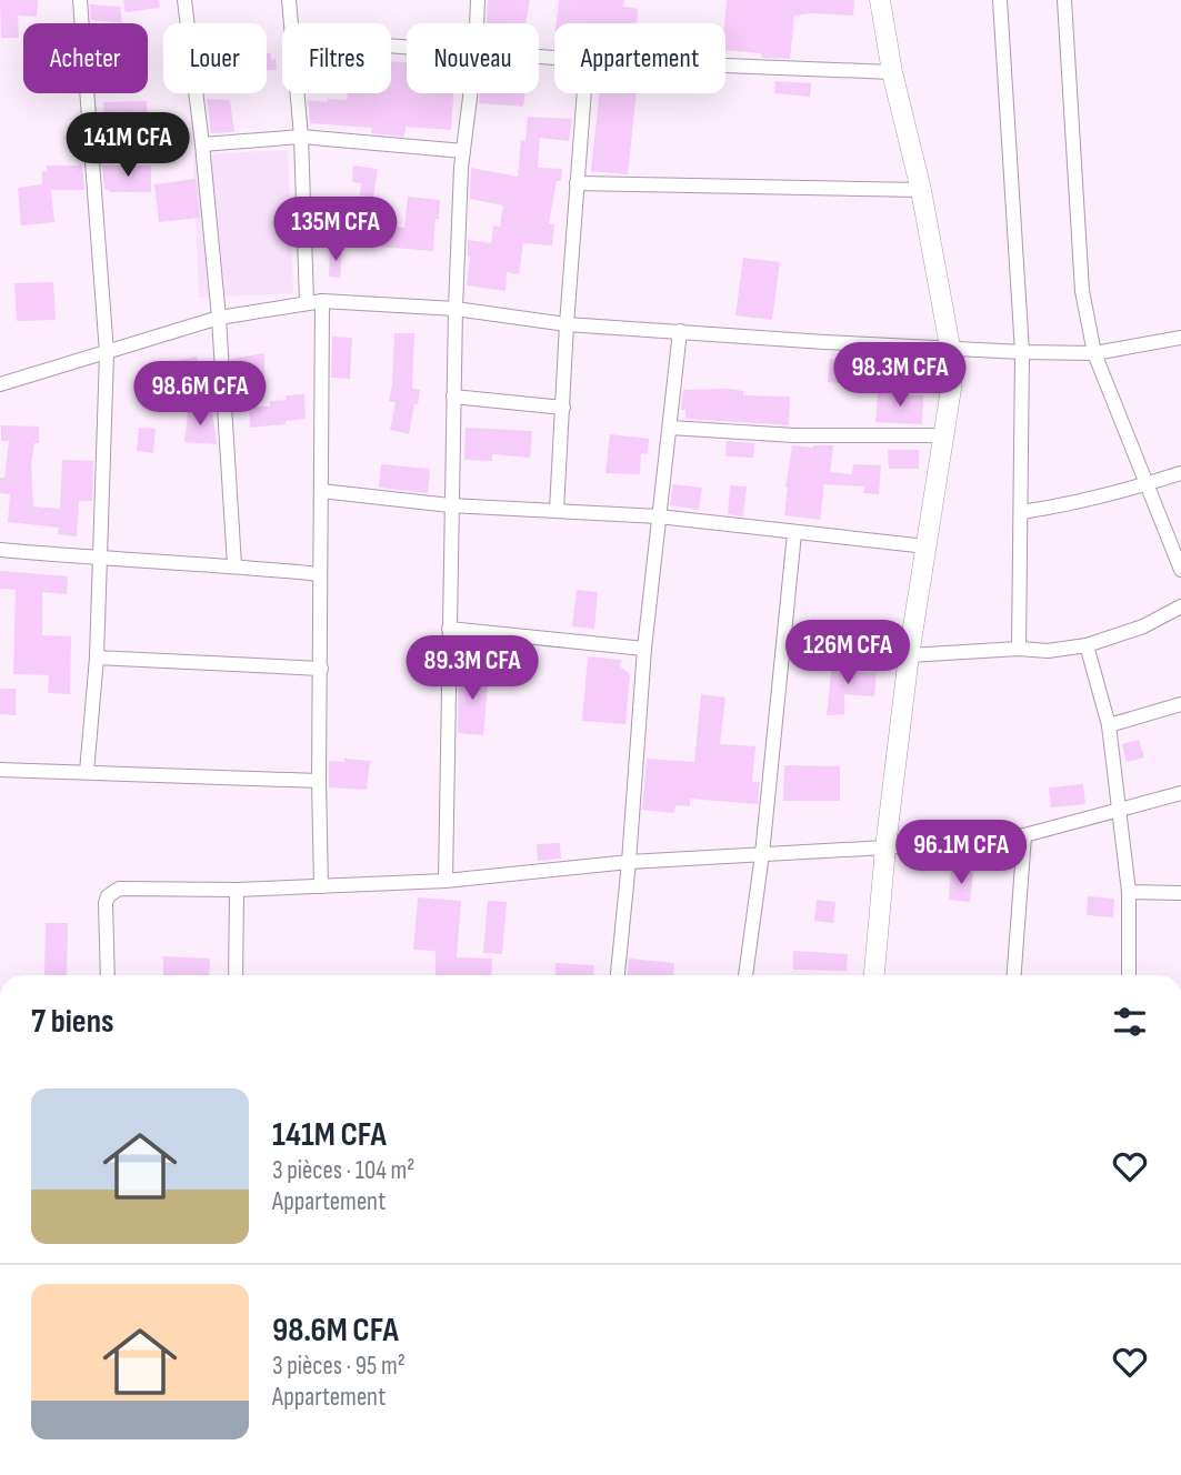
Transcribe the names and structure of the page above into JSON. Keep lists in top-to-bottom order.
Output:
{
  "page": {
    "chip": [
      "Acheter",
      "Louer",
      "Filtres",
      "Nouveau",
      "Appartement"
    ],
    "price": [
      "141M CFA",
      "135M CFA",
      "98.3M CFA",
      "98.6M CFA",
      "126M CFA",
      "89.3M CFA",
      "96.1M CFA"
    ],
    "heading": "7 biens",
    "list": [
      {
        "name": "141M CFA",
        "note": "3 pièces · 104 m² · Appartement"
      },
      {
        "name": "98.6M CFA",
        "note": "3 pièces · 95 m² · Appartement"
      }
    ]
  }
}
